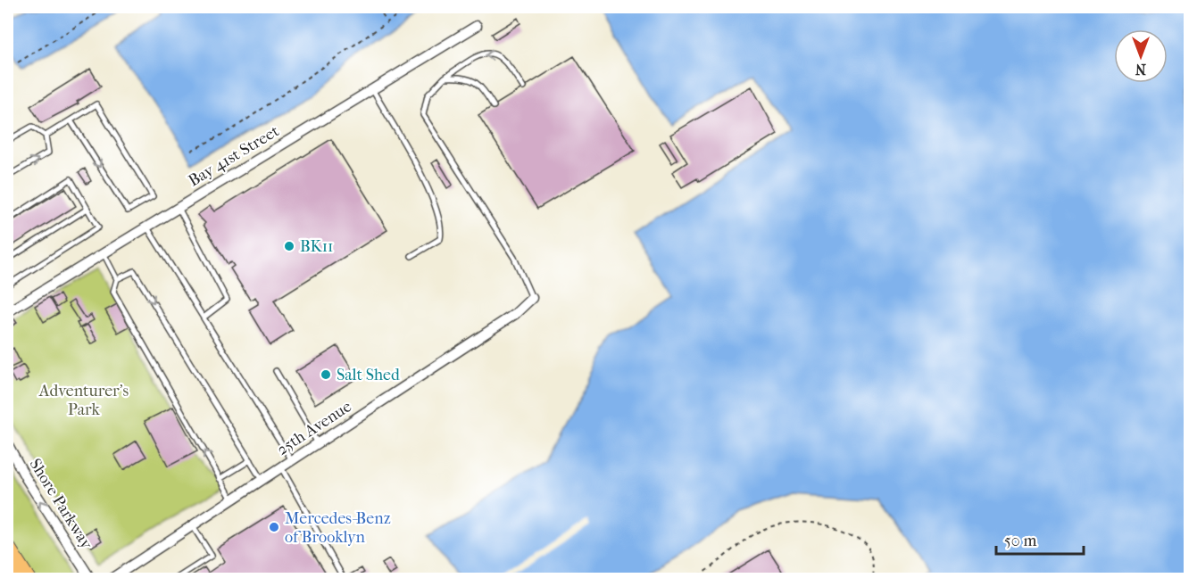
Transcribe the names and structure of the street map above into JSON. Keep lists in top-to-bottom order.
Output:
{
  "streets": {
    "street": ["Bay 41st Street", "25th Avenue", "Shore Parkway"]
  },
  "one_way": ["Shore Parkway"],
  "parks": ["Adventurer’s Park"],
  "places": ["BK11", "Salt Shed", "Mercedes-Benz of Brooklyn"],
  "scale_bar": "50 m",
  "north": "bottom"
}
